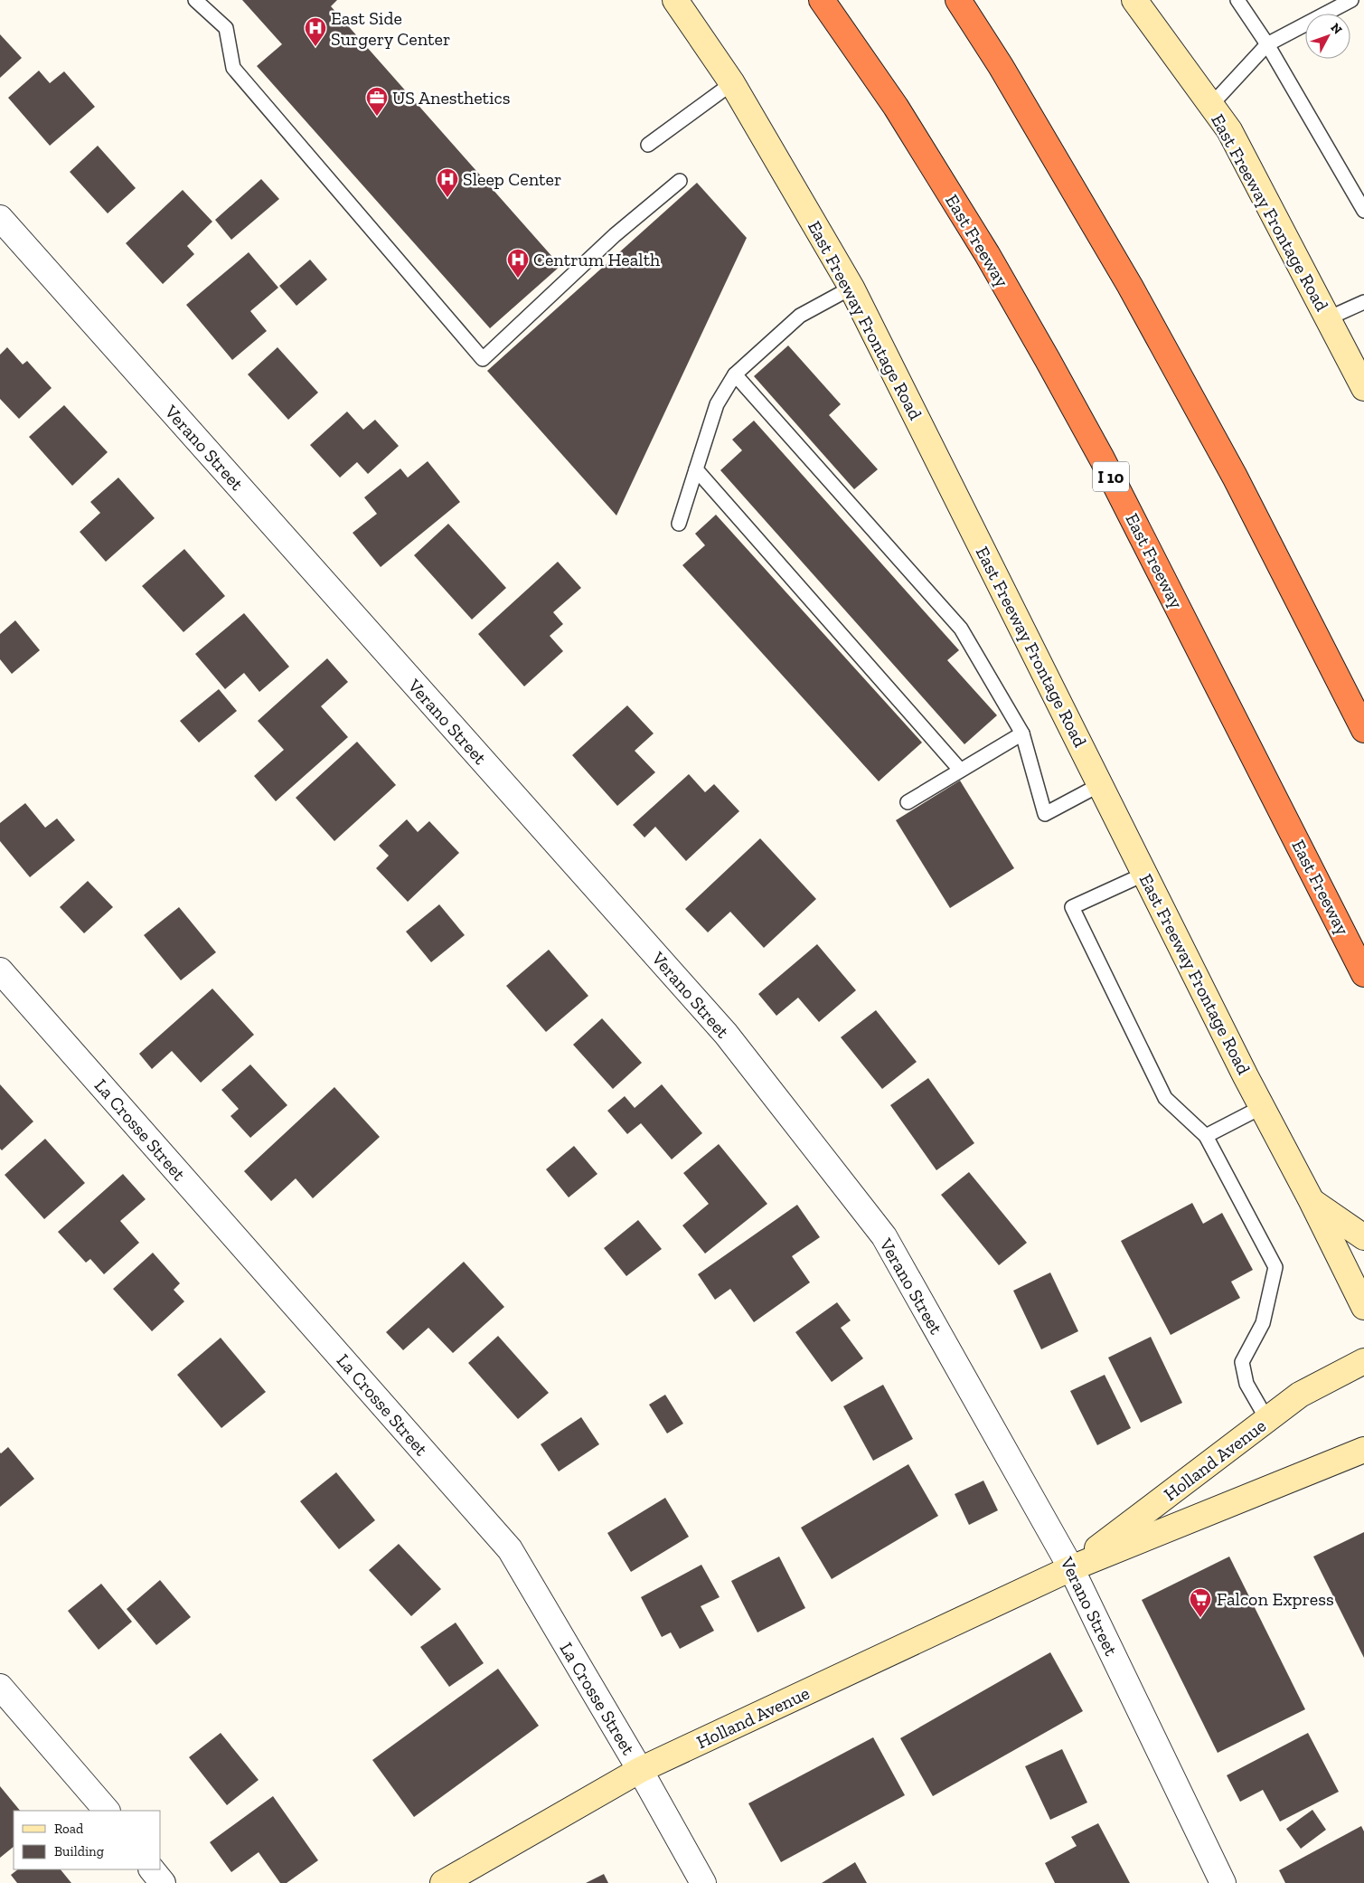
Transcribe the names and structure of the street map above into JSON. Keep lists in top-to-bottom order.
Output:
{
  "streets": {
    "highway": ["East Freeway", "I 10"],
    "main road": ["East Freeway Frontage Road", "Holland Avenue"],
    "street": ["Verano Street", "La Crosse Street"]
  },
  "crossings": [
    ["Verano Street", "Holland Avenue"],
    ["La Crosse Street", "Holland Avenue"]
  ],
  "places": {
    "hospital": ["East Side Surgery Center", "Sleep Center", "Centrum Health"],
    "office": ["US Anesthetics"],
    "supermarket": ["Falcon Express"]
  },
  "legend": ["Road", "Building"],
  "north": "top right"
}
